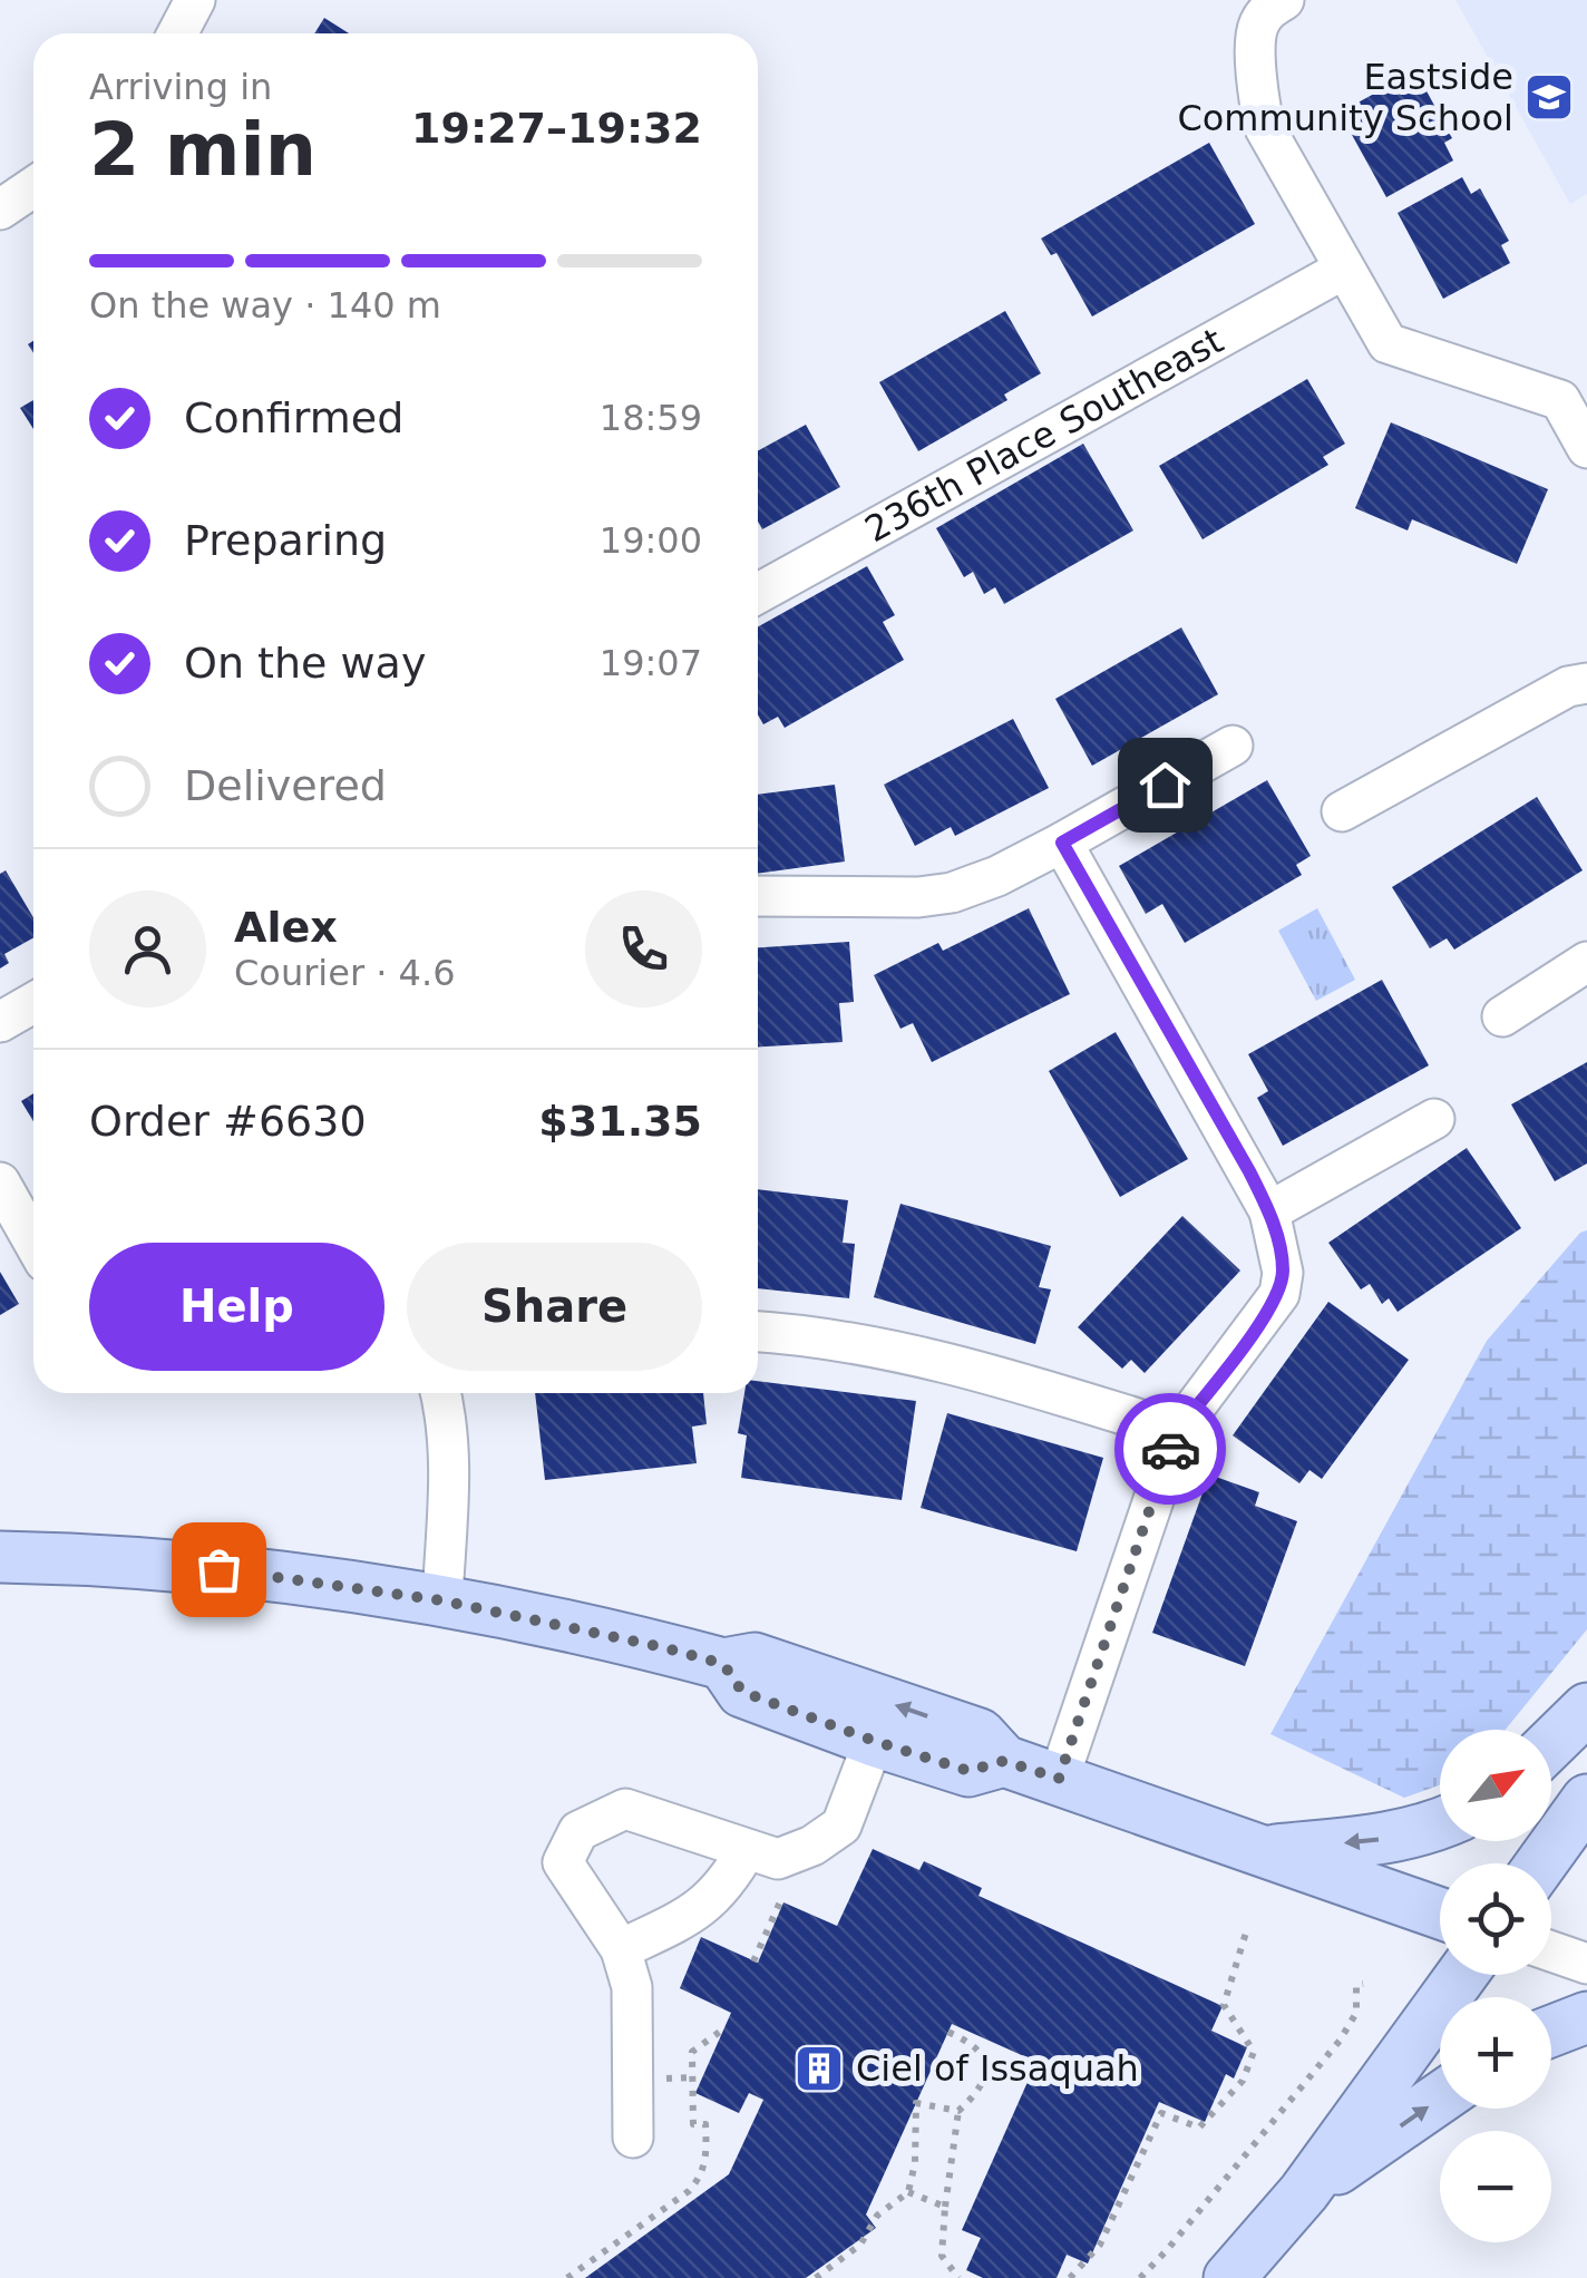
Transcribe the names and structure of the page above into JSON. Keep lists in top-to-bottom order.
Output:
{
  "streets": {
    "street": ["236th Place Southeast"]
  },
  "places": {
    "school or university": ["Eastside Community School"],
    "building": ["Ciel of Issaquah"]
  },
  "north": "top right",
  "page": {
    "heading": ["2 min", "Arriving in", "19:27–19:32"],
    "panel": [
      "Alex",
      "Courier · 4.6",
      "Order #6630",
      "$31.35"
    ],
    "bar": "On the way · 140 m",
    "list": [
      ["Confirmed", "18:59"],
      ["Preparing", "19:00"],
      ["On the way", "19:07"],
      "Delivered"
    ],
    "buttons": ["Help", "Share"],
    "map_buttons": ["+", "−"]
  }
}
